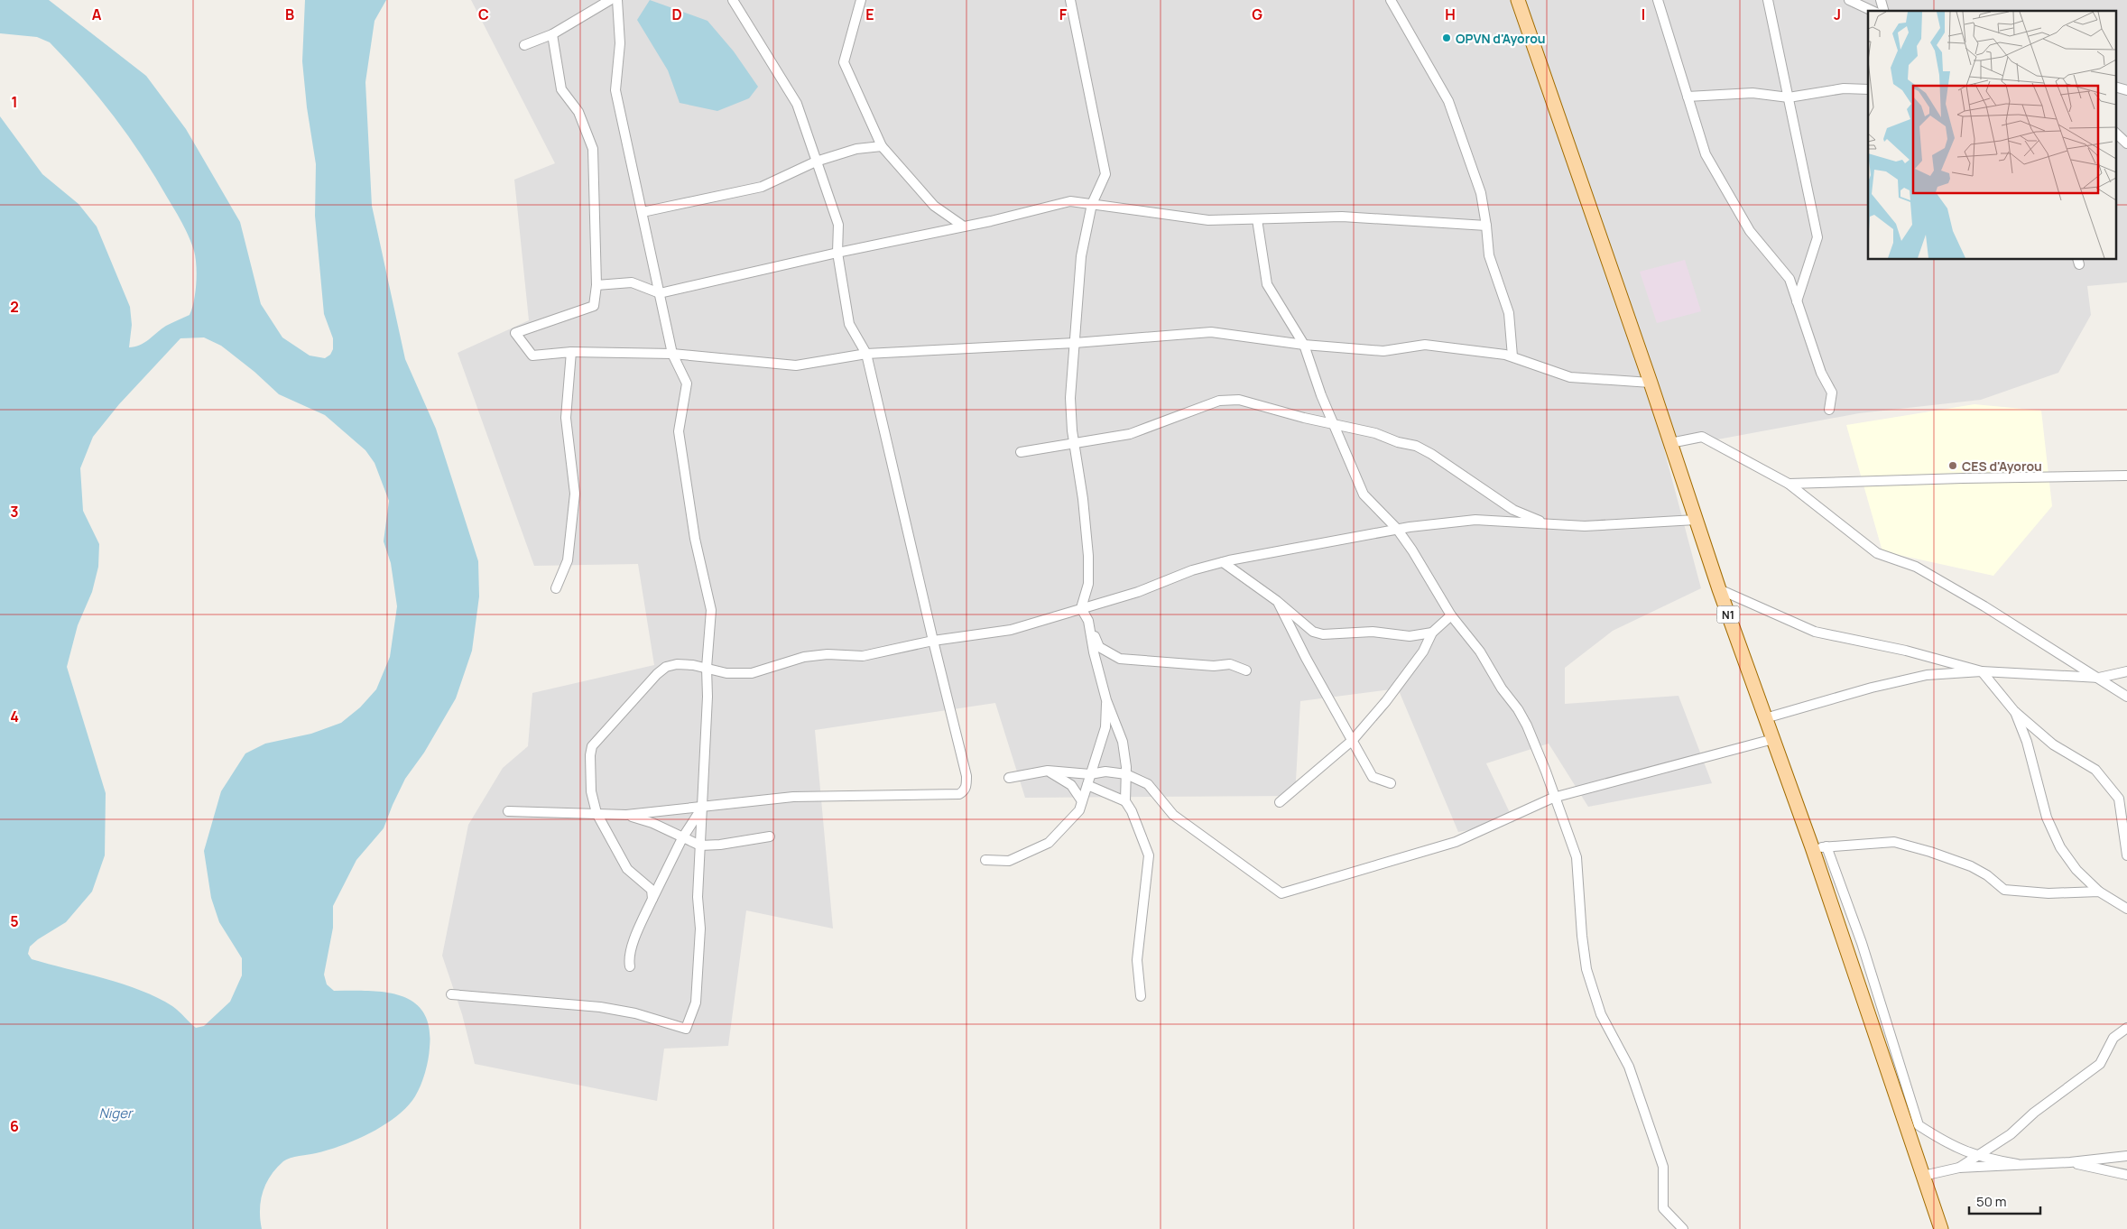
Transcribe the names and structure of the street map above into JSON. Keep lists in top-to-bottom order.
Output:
{
  "streets": {
    "main road": ["N1"]
  },
  "water": ["Niger"],
  "places": ["OPVN d'Ayorou", "CES d'Ayorou"],
  "scale_bar": "50 m",
  "grid": {
    "columns": [
      "A",
      "B",
      "C",
      "D",
      "E",
      "F",
      "G",
      "H",
      "I",
      "J"
    ],
    "rows": [
      "1",
      "2",
      "3",
      "4",
      "5",
      "6"
    ]
  }
}
